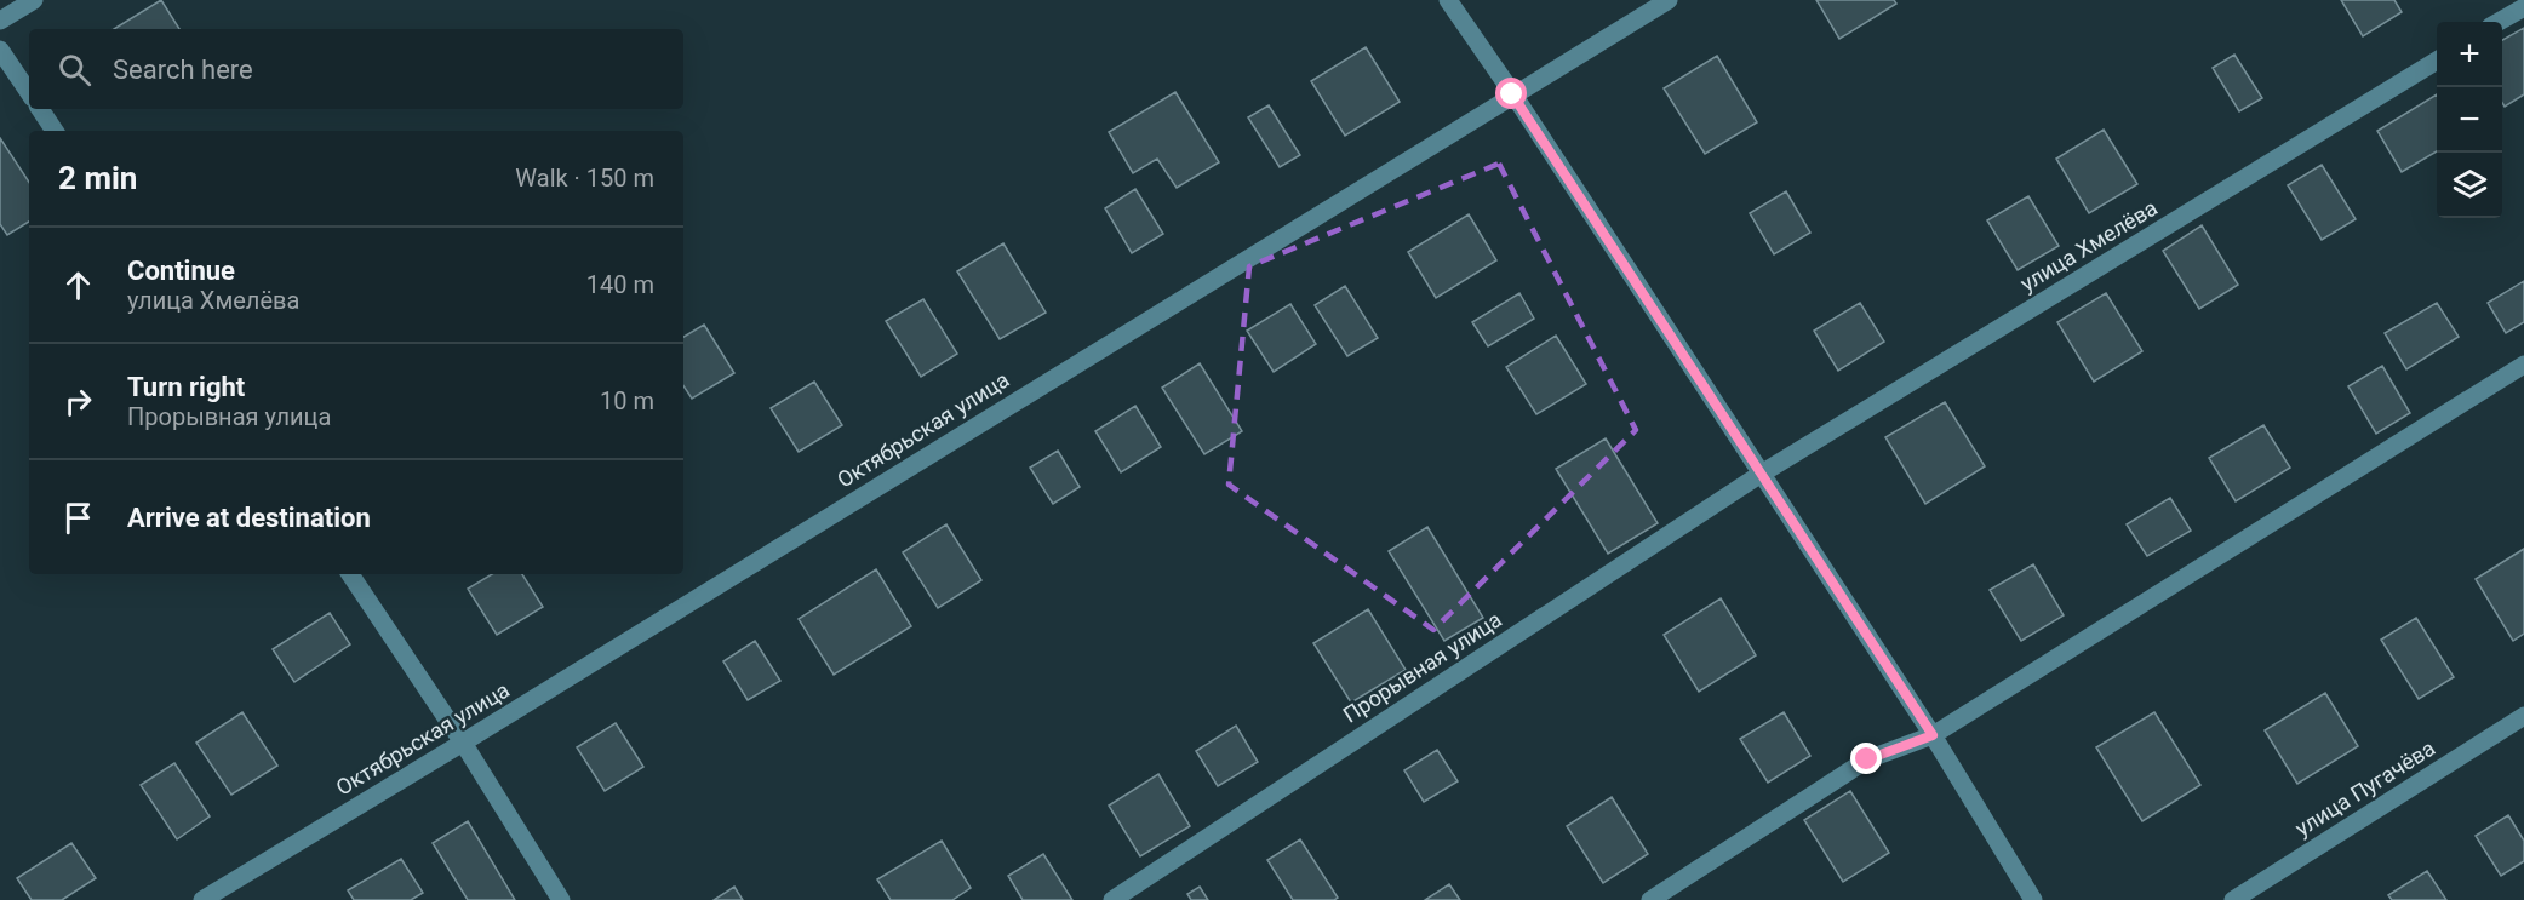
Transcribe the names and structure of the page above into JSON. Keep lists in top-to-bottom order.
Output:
{
  "streets": {
    "street": [
      "улица Хмелёва",
      "Октябрьская улица",
      "Прорывная улица",
      "улица Пугачёва"
    ]
  },
  "crossings": [
    ["улица Хмелёва", "Прорывная улица"]
  ],
  "page": {
    "map_buttons": ["+", "−"],
    "search": "Search here",
    "heading": ["2 min", "Walk · 150 m"],
    "list": [
      ["Continue", "улица Хмелёва", "140 m"],
      ["Turn right", "Прорывная улица", "10 m"],
      "Arrive at destination"
    ]
  }
}
